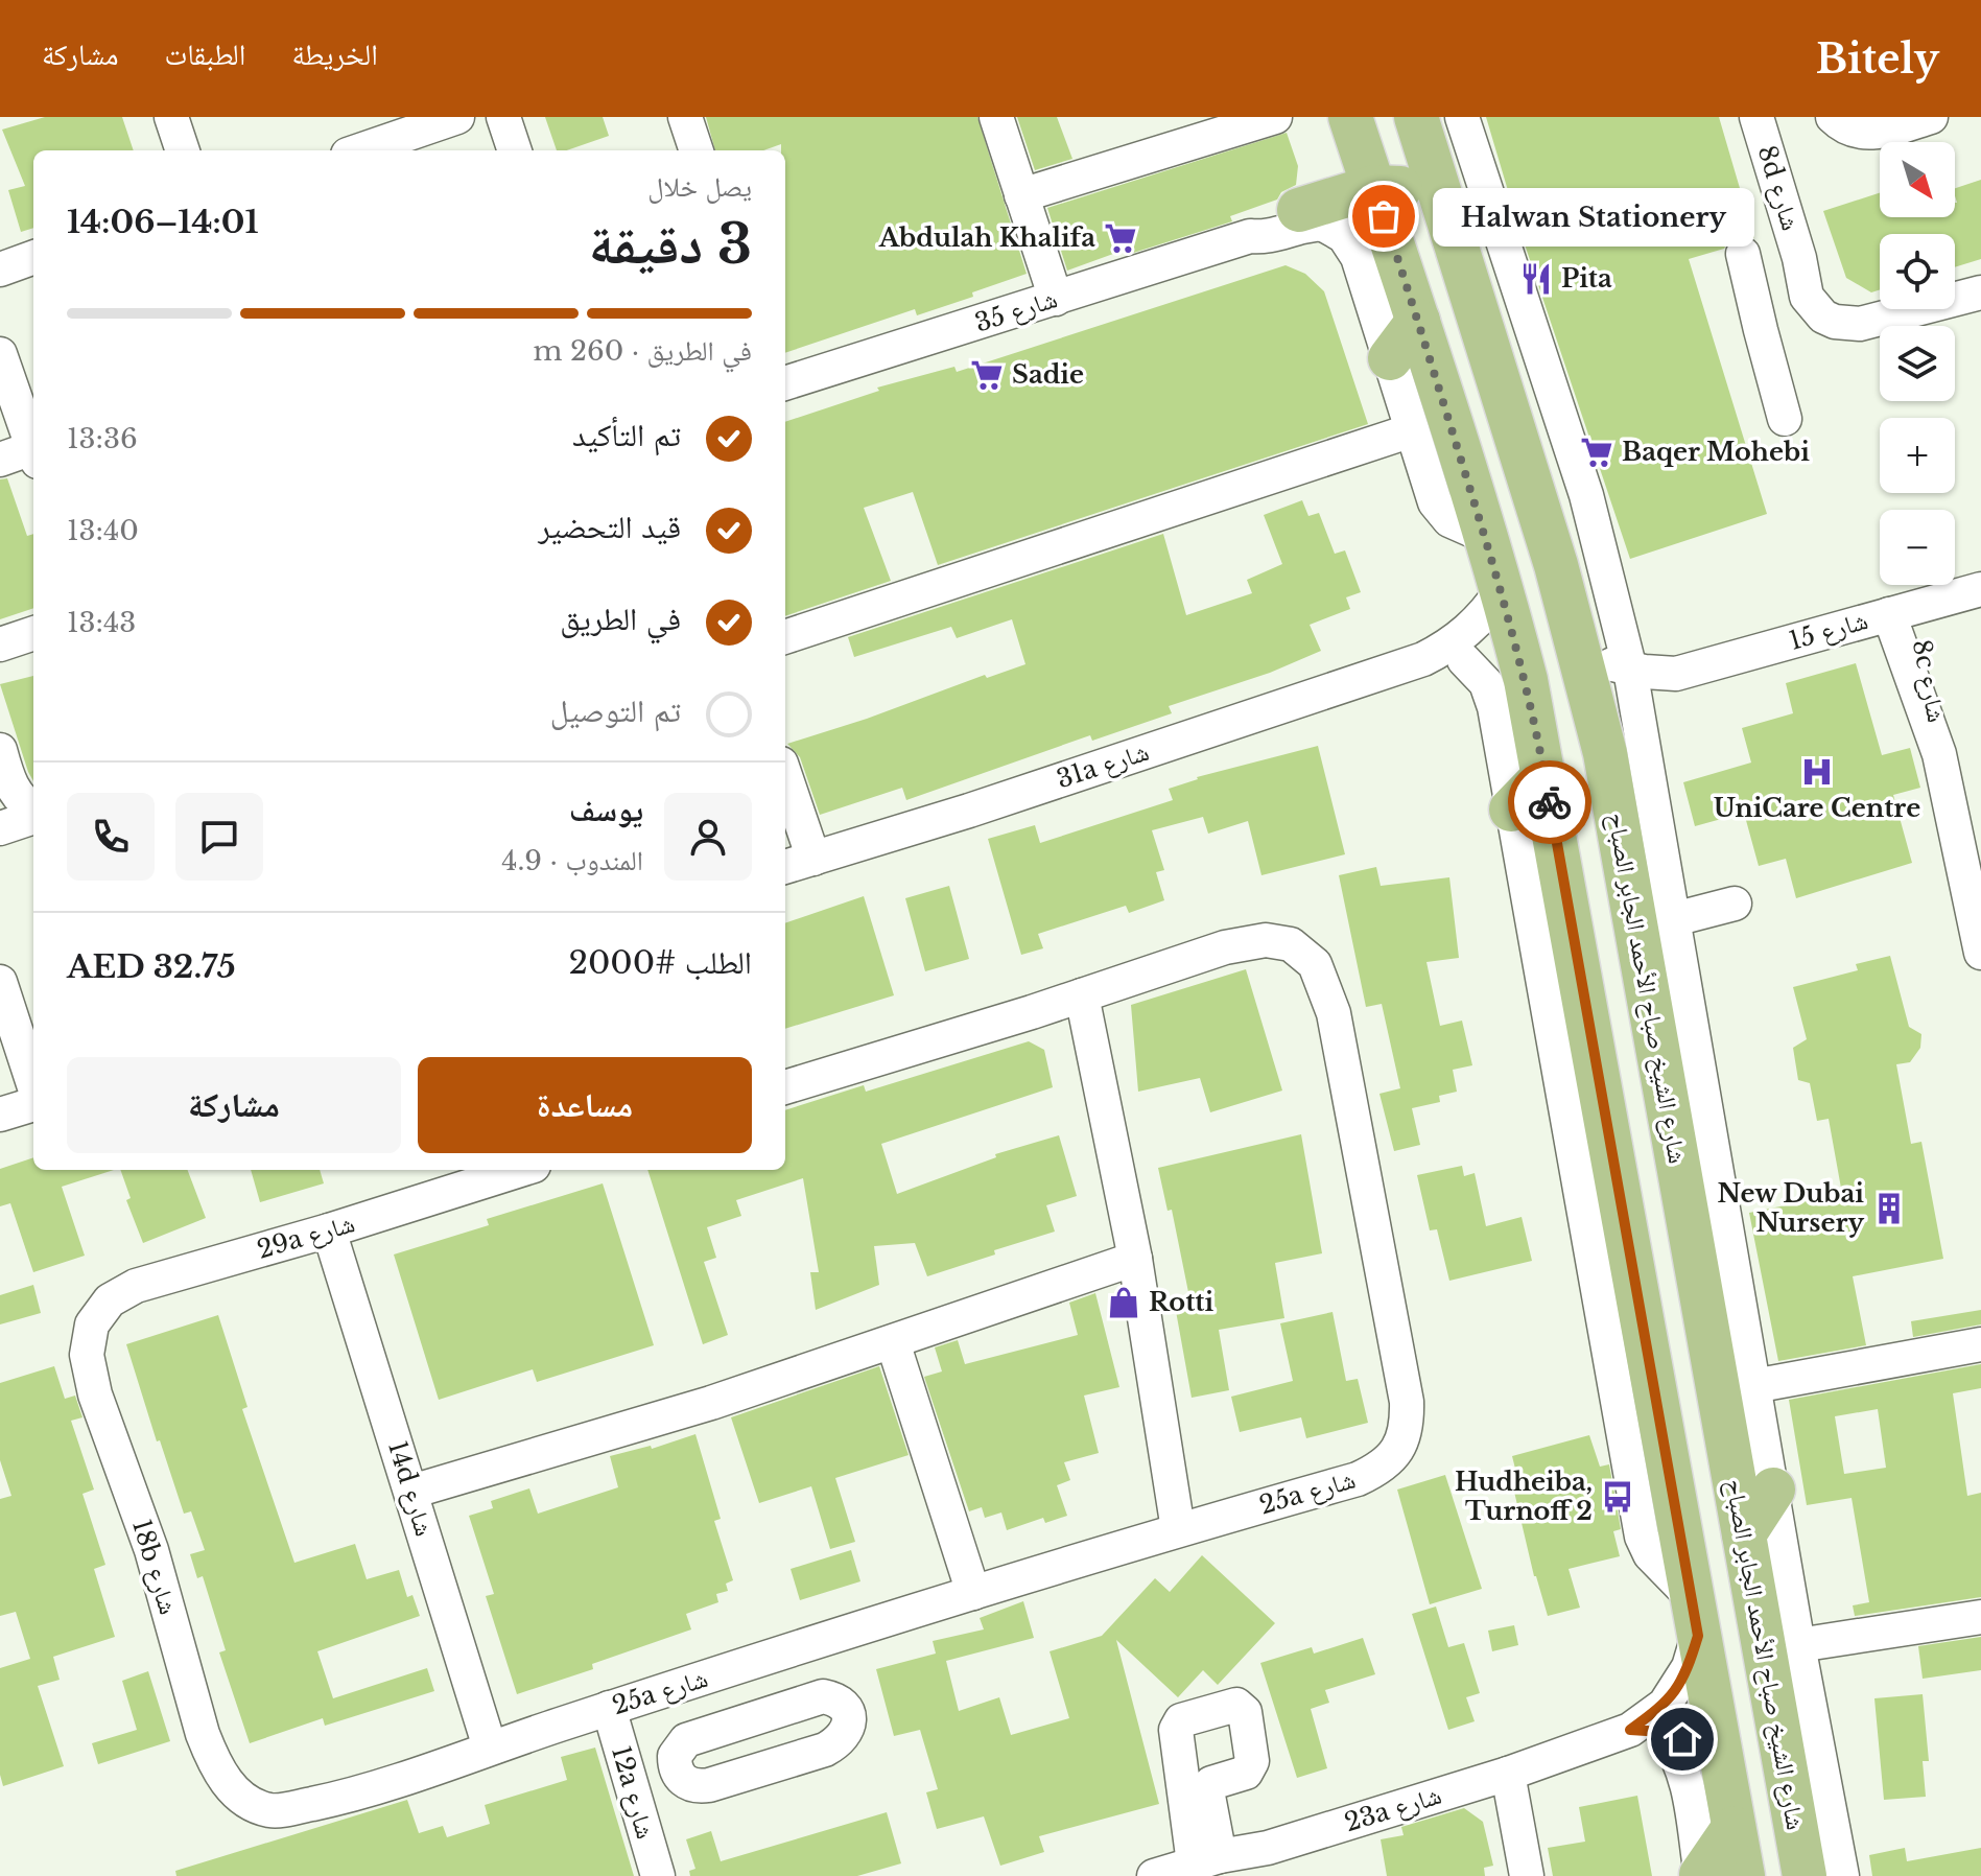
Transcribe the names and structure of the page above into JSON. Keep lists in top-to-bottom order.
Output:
{
  "streets": {
    "main road": ["شارع الشيخ صباح الأحمد الجابر الصباح"],
    "street": [
      "8d شارع",
      "شارع 35",
      "شارع 15",
      "8c شارع",
      "31a شارع",
      "29a شارع",
      "14d شارع",
      "25a شارع",
      "18b شارع",
      "12a شارع",
      "23a شارع"
    ]
  },
  "crossings": [
    ["شارع 15", "8c شارع"],
    ["شارع 15", "شارع الشيخ صباح الأحمد الجابر الصباح"],
    ["29a شارع", "14d شارع"],
    ["29a شارع", "18b شارع"],
    ["14d شارع", "25a شارع"],
    ["25a شارع", "18b شارع"],
    ["25a شارع", "12a شارع"]
  ],
  "places": {
    "other": ["Halwan Stationery"],
    "supermarket": ["Abdulah Khalifa", "Sadie", "Baqer Mohebi"],
    "restaurant": ["Pita"],
    "hospital": ["UniCare Centre"],
    "building": ["New Dubai Nursery"],
    "shop": ["Rotti"],
    "bus stop": ["Hudheiba, Turnoff 2"]
  },
  "north": "bottom right",
  "page": {
    "header": "Bitely",
    "nav": ["الخريطة", "الطبقات", "مشاركة"],
    "map_buttons": ["+", "−"],
    "heading": ["3 دقيقة", "يصل خلال", "14:01–14:06"],
    "panel": [
      "يوسف",
      "المندوب · 4.9",
      "الطلب #2000",
      "AED 32.75"
    ],
    "bubble": "Halwan Stationery",
    "bar": "في الطريق · 260 m",
    "list": [
      ["تم التأكيد", "13:36"],
      ["قيد التحضير", "13:40"],
      ["في الطريق", "13:43"],
      "تم التوصيل"
    ],
    "buttons": ["مساعدة", "مشاركة"]
  }
}
